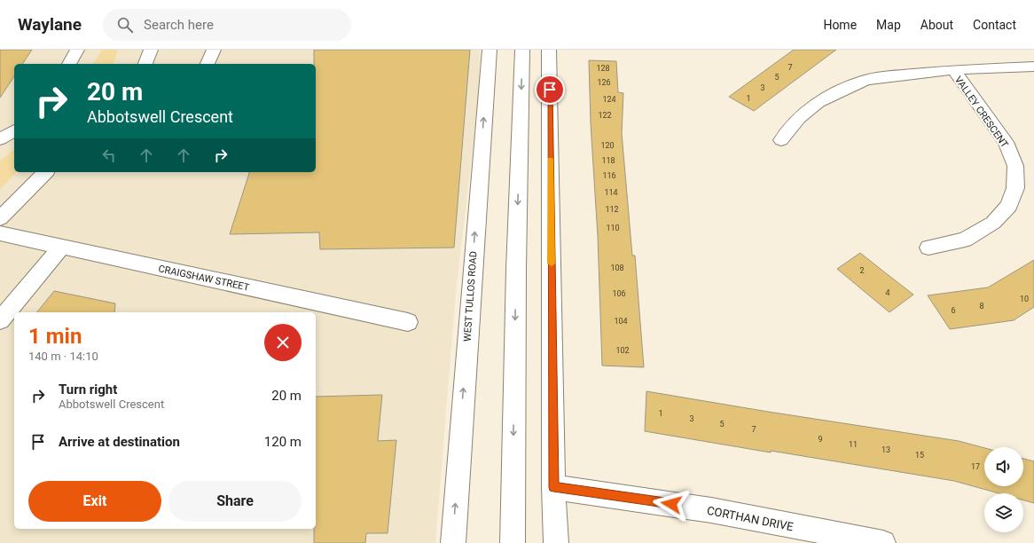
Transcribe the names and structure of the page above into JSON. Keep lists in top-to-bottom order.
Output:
{
  "streets": {
    "street": [
      "VALLEY CRESCENT",
      "CRAIGSHAW STREET",
      "WEST TULLOS ROAD",
      "CORTHAN DRIVE"
    ]
  },
  "house_numbers": [
    "7",
    "128",
    "5",
    "126",
    "3",
    "1",
    "124",
    "122",
    "120",
    "118",
    "116",
    "114",
    "112",
    "110",
    "108",
    "2",
    "4",
    "106",
    "10",
    "8",
    "6",
    "104",
    "102",
    "1",
    "3",
    "5",
    "7",
    "9",
    "11",
    "13",
    "15",
    "17"
  ],
  "page": {
    "header": "Waylane",
    "search": "Search here",
    "nav": [
      "Home",
      "Map",
      "About",
      "Contact"
    ],
    "turn": ["20 m", "Abbotswell Crescent"],
    "heading": ["1 min", "140 m · 14:10"],
    "list": [
      {
        "name": "Turn right",
        "note": "Abbotswell Crescent",
        "value": "20 m"
      },
      {
        "name": "Arrive at destination",
        "value": "120 m"
      }
    ],
    "buttons": ["Exit", "Share"]
  }
}
